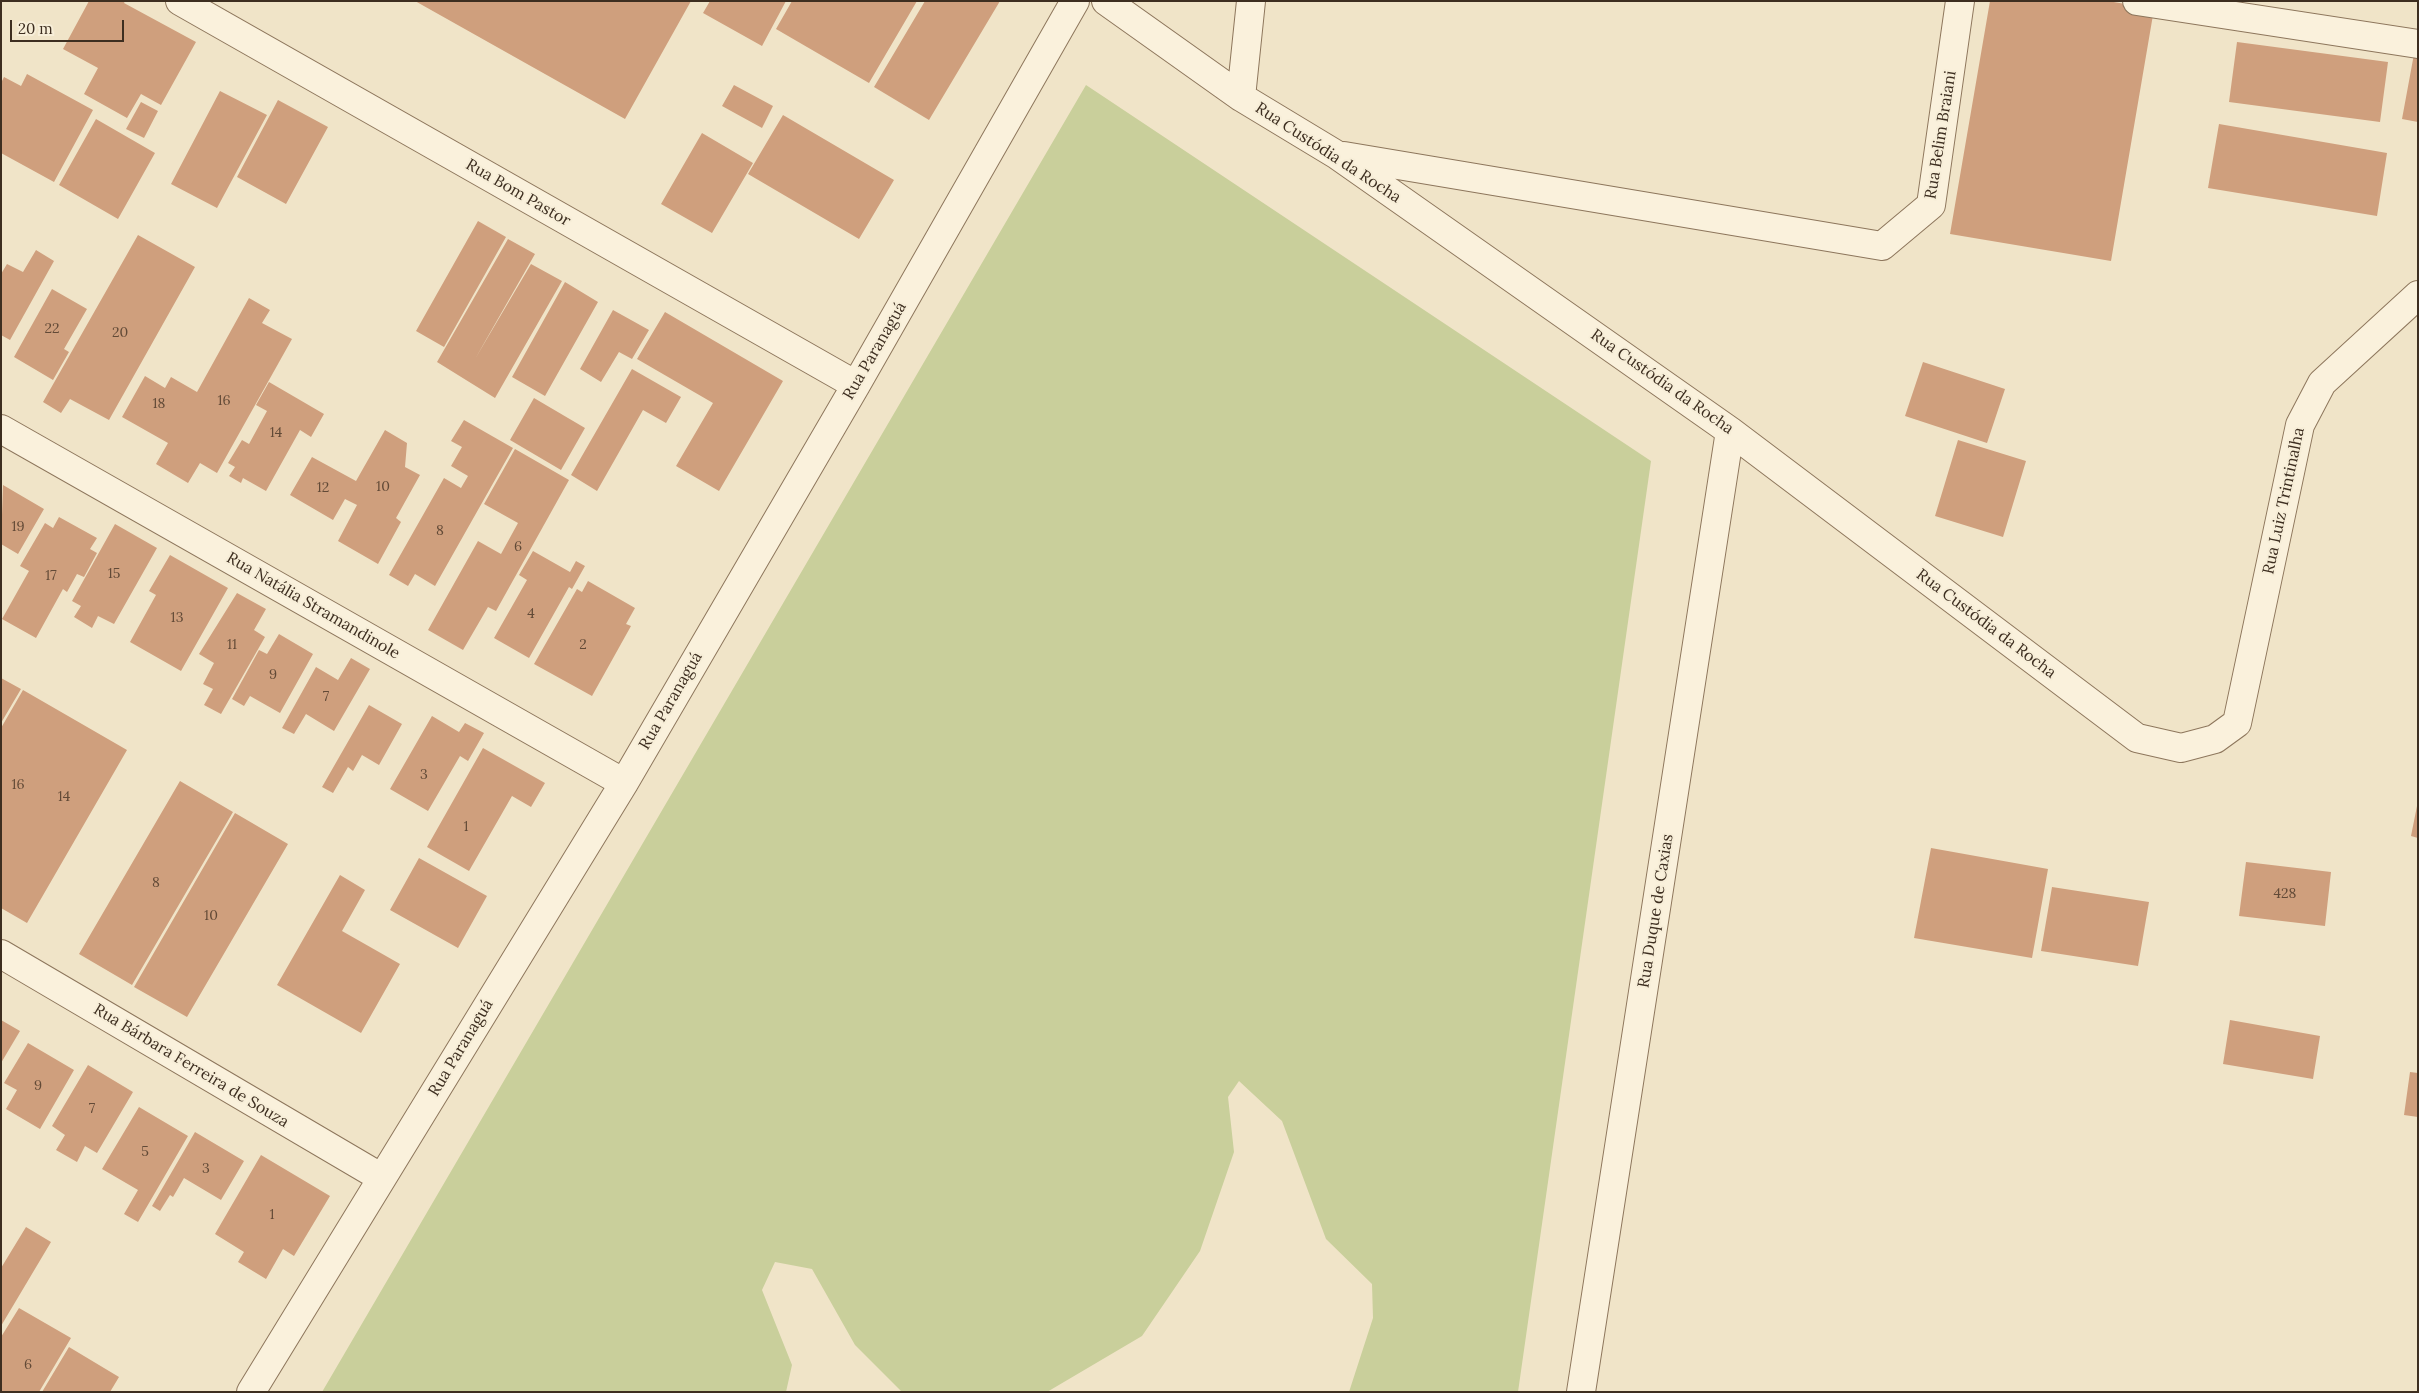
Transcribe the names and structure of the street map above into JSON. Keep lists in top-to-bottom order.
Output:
{
  "streets": {
    "street": [
      "Rua Belim Braiani",
      "Rua Custódia da Rocha",
      "Rua Bom Pastor",
      "Rua Paranaguá",
      "Rua Luiz Trintinalha",
      "Rua Natália Stramandinole",
      "Rua Duque de Caxias",
      "Rua Bárbara Ferreira de Souza"
    ]
  },
  "crossings": [
    ["Rua Belim Braiani", "Rua Custódia da Rocha"],
    ["Rua Custódia da Rocha", "Rua Luiz Trintinalha"],
    ["Rua Custódia da Rocha", "Rua Duque de Caxias"],
    ["Rua Bom Pastor", "Rua Paranaguá"],
    ["Rua Paranaguá", "Rua Natália Stramandinole"],
    ["Rua Paranaguá", "Rua Bárbara Ferreira de Souza"]
  ],
  "house_numbers": [
    "22",
    "20",
    "16",
    "18",
    "14",
    "10",
    "12",
    "19",
    "8",
    "6",
    "15",
    "17",
    "4",
    "13",
    "11",
    "2",
    "9",
    "7",
    "3",
    "16",
    "14",
    "1",
    "8",
    "428",
    "10",
    "9",
    "7",
    "5",
    "3",
    "1",
    "6"
  ],
  "scale_bar": "20 m"
}
